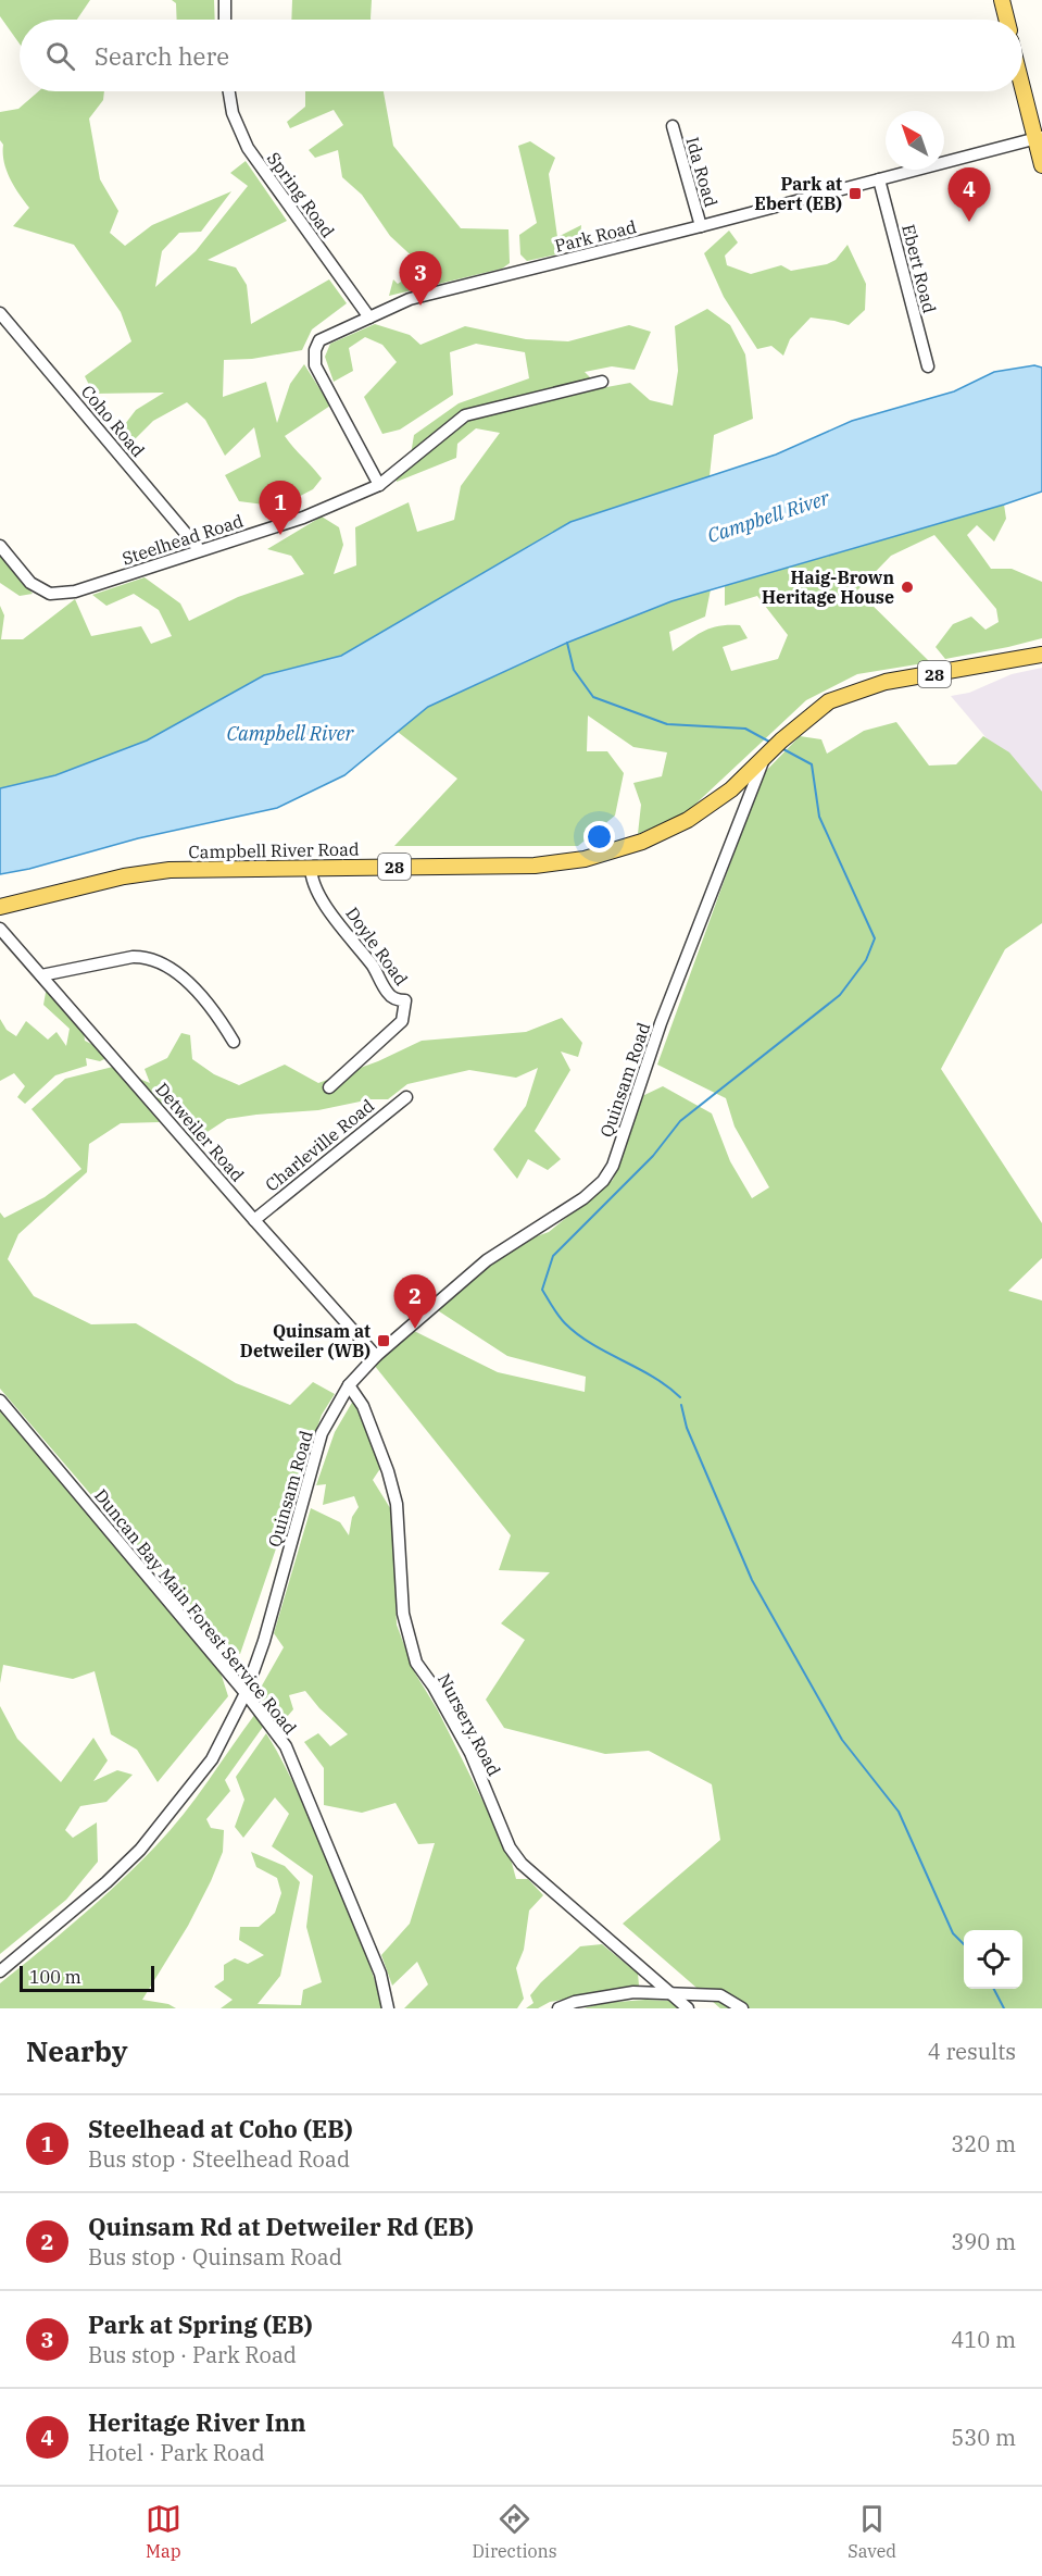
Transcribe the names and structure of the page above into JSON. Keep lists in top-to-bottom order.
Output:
{
  "streets": {
    "main road": ["28", "Campbell River Road"],
    "street": [
      "Ida Road",
      "Spring Road",
      "Park Road",
      "Ebert Road",
      "Coho Road",
      "Steelhead Road",
      "Doyle Road",
      "Quinsam Road",
      "Detweiler Road",
      "Charleville Road",
      "Duncan Bay Main Forest Service Road",
      "Nursery Road"
    ]
  },
  "crossings": [
    ["Ida Road", "Park Road"],
    ["Spring Road", "Park Road"],
    ["Park Road", "Ebert Road"],
    ["Park Road", "Steelhead Road"],
    ["Coho Road", "Steelhead Road"],
    ["Campbell River Road", "Doyle Road"],
    ["Campbell River Road", "Quinsam Road"],
    ["Quinsam Road", "Detweiler Road"],
    ["Quinsam Road", "Duncan Bay Main Forest Service Road"],
    ["Quinsam Road", "Nursery Road"],
    ["Detweiler Road", "Charleville Road"]
  ],
  "water": ["Campbell River"],
  "places": {
    "transit": ["Park at Ebert (EB)", "Quinsam at Detweiler (WB)"],
    "other": ["Haig-Brown Heritage House"]
  },
  "scale_bar": "100 m",
  "north": "top left",
  "page": {
    "search": "Search here",
    "pins": [
      "4",
      "3",
      "1",
      "2"
    ],
    "scale": "100 m",
    "heading": ["Nearby", "4 results"],
    "list": [
      {
        "mark": "1",
        "name": "Steelhead at Coho (EB)",
        "note": "Bus stop · Steelhead Road",
        "value": "320 m"
      },
      {
        "mark": "2",
        "name": "Quinsam Rd at Detweiler Rd (EB)",
        "note": "Bus stop · Quinsam Road",
        "value": "390 m"
      },
      {
        "mark": "3",
        "name": "Park at Spring (EB)",
        "note": "Bus stop · Park Road",
        "value": "410 m"
      },
      {
        "mark": "4",
        "name": "Heritage River Inn",
        "note": "Hotel · Park Road",
        "value": "530 m"
      }
    ],
    "nav": ["Map", "Directions", "Saved"]
  }
}
